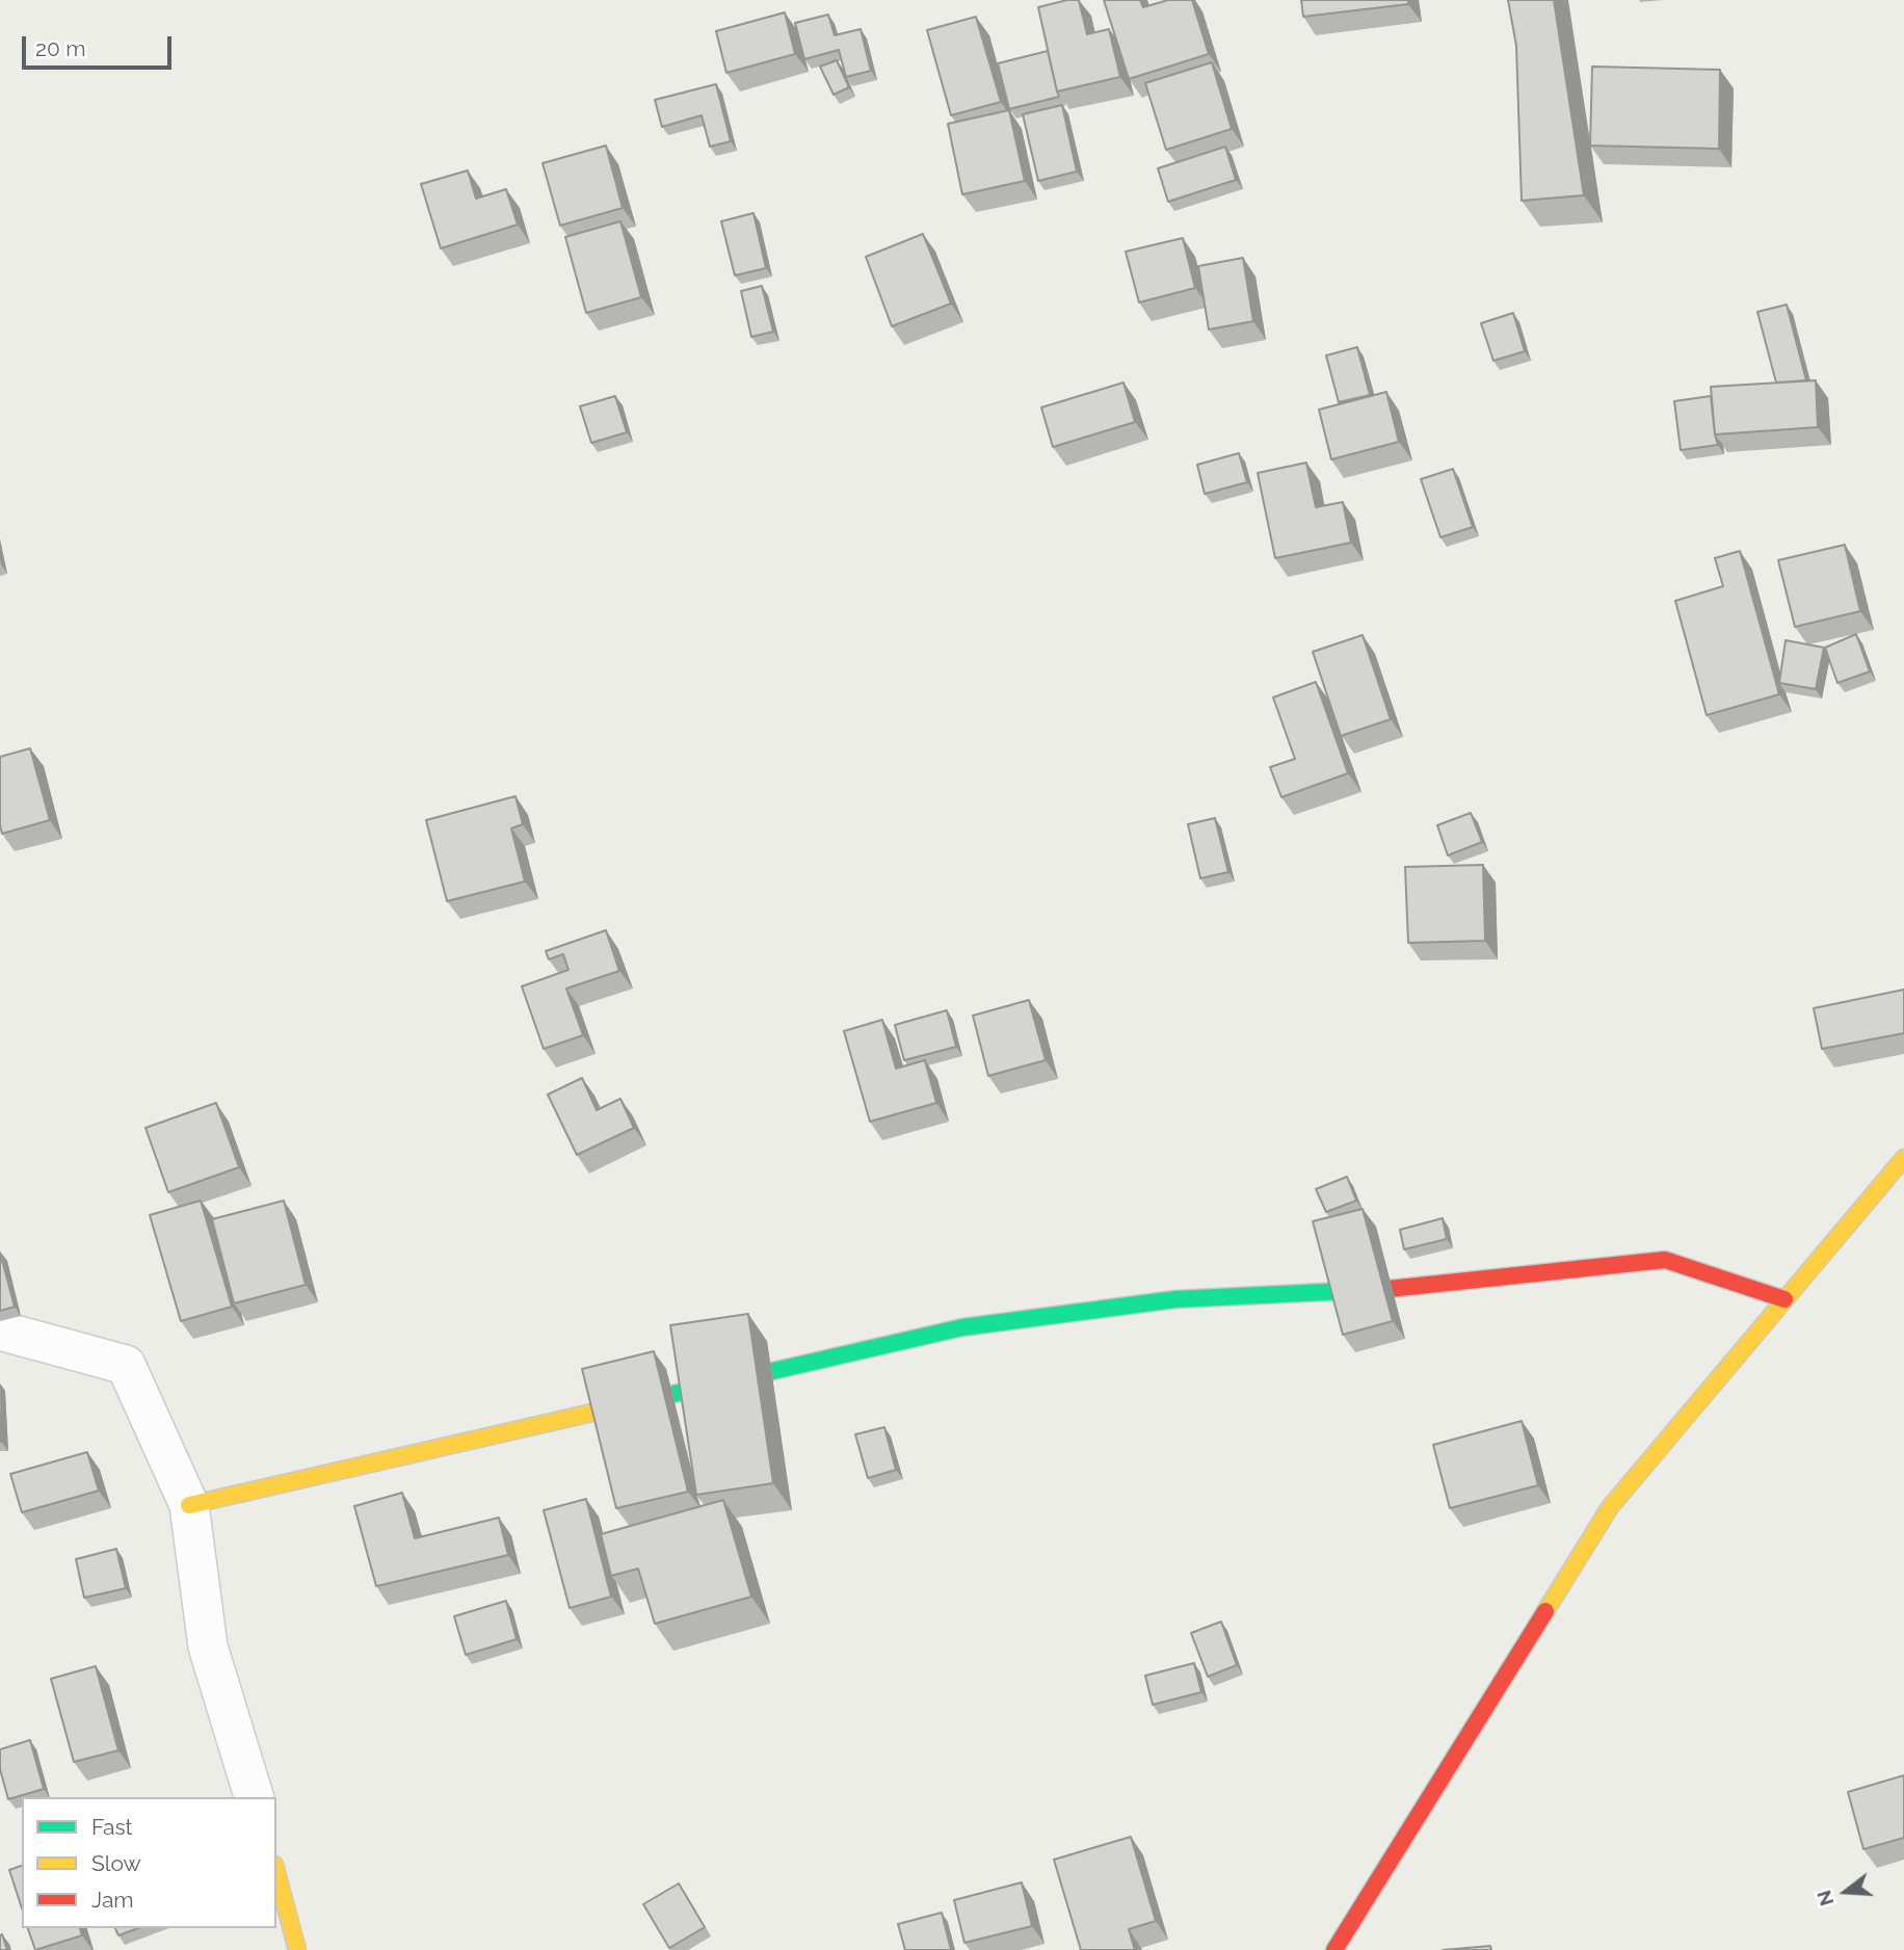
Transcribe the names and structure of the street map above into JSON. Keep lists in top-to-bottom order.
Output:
{
  "legend": ["Fast", "Slow", "Jam"],
  "scale_bar": "20 m",
  "north": "left"
}
